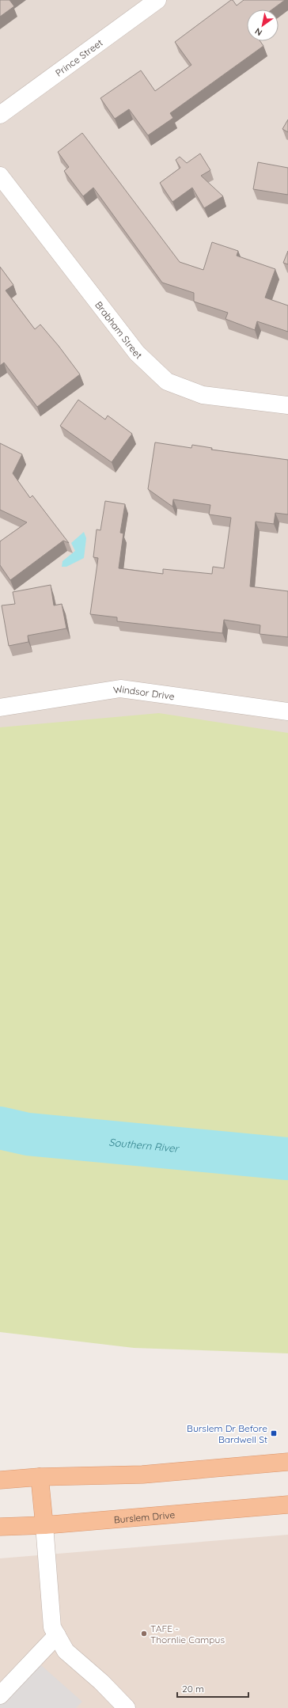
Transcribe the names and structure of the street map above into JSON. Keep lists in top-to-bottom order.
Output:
{
  "streets": {
    "main road": ["Burslem Drive"],
    "street": ["Prince Street", "Brabham Street", "Windsor Drive"]
  },
  "water": ["Southern River"],
  "places": {
    "transit": ["Burslem Dr Before Bardwell St"],
    "other": ["TAFE - Thornlie Campus"]
  },
  "scale_bar": "20 m",
  "north": "bottom left"
}
